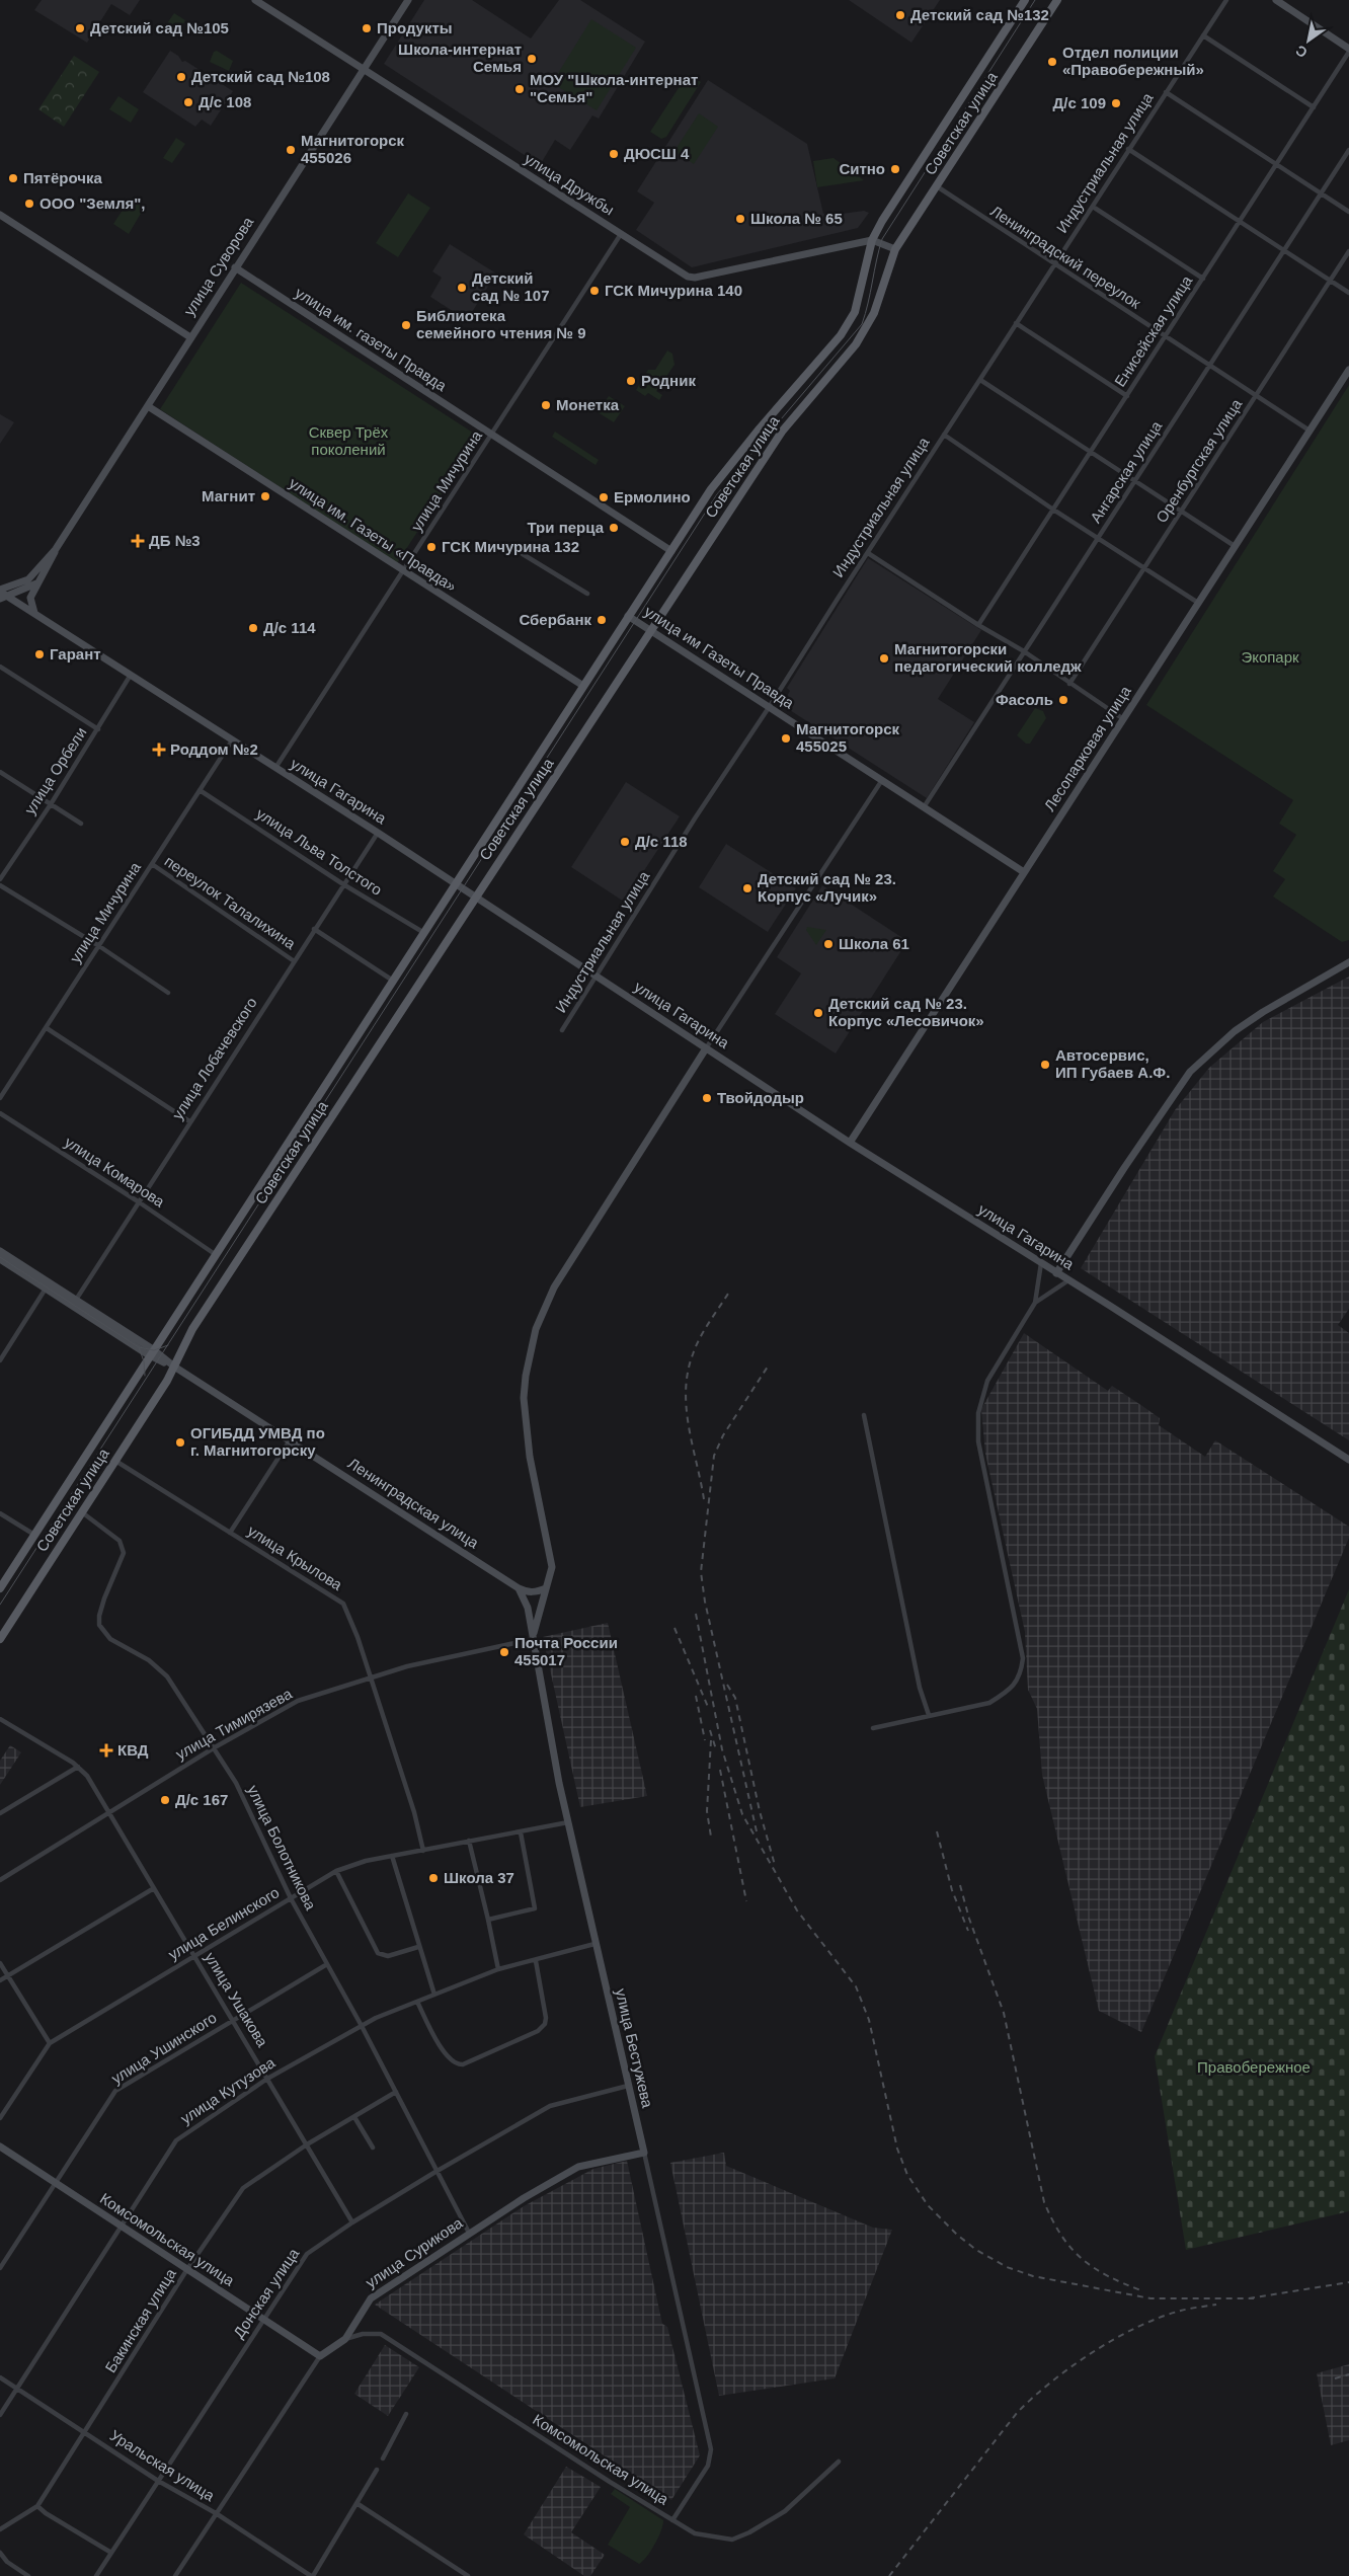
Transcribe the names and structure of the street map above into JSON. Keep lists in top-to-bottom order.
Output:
{
  "streets": {
    "main road": ["Советская улица"],
    "street": [
      "Индустриальная улица",
      "улица Дружбы",
      "Ленинградский переулок",
      "улица Суворова",
      "Енисейская улица",
      "улица им. газеты Правда",
      "Оренбургская улица",
      "Ангарская улица",
      "улица Мичурина",
      "улица им. Газеты «Правда»",
      "улица им Газеты Правда",
      "Лесопарковая улица",
      "улица Орбели",
      "улица Гагарина",
      "улица Льва Толстого",
      "переулок Талалихина",
      "улица Лобачевского",
      "улица Комарова",
      "Ленинградская улица",
      "улица Крылова",
      "улица Тимирязева",
      "улица Болотникова",
      "улица Белинского",
      "улица Ушакова",
      "улица Ушинского",
      "улица Бестужева",
      "улица Кутузова",
      "Комсомольская улица",
      "улица Сурикова",
      "Донская улица",
      "Бакинская улица",
      "Уральская улица"
    ]
  },
  "crossings": [
    ["Советская улица", "улица Дружбы"],
    ["Советская улица", "Ленинградский переулок"],
    ["Советская улица", "улица им. Газеты «Правда»"],
    ["Советская улица", "улица им Газеты Правда"],
    ["Советская улица", "улица Гагарина"],
    ["Советская улица", "улица Льва Толстого"],
    ["Советская улица", "улица Комарова"],
    ["Советская улица", "Ленинградская улица"],
    ["Советская улица", "улица Крылова"],
    ["Советская улица", "улица Болотникова"],
    ["Индустриальная улица", "Ленинградский переулок"],
    ["Индустриальная улица", "улица им Газеты Правда"],
    ["Индустриальная улица", "улица Гагарина"],
    ["улица Дружбы", "улица Суворова"],
    ["улица Дружбы", "улица Мичурина"],
    ["Ленинградский переулок", "Енисейская улица"],
    ["Ленинградский переулок", "Оренбургская улица"],
    ["Ленинградский переулок", "Ангарская улица"],
    ["Ленинградский переулок", "Лесопарковая улица"],
    ["улица Суворова", "улица им. газеты Правда"],
    ["улица Суворова", "улица им. Газеты «Правда»"],
    ["улица Суворова", "улица Гагарина"],
    ["улица им. газеты Правда", "улица Мичурина"],
    ["Ангарская улица", "улица им Газеты Правда"],
    ["улица Мичурина", "улица им. Газеты «Правда»"],
    ["улица Мичурина", "улица Гагарина"],
    ["улица Мичурина", "улица Льва Толстого"],
    ["улица Мичурина", "переулок Талалихина"],
    ["улица им Газеты Правда", "Лесопарковая улица"],
    ["Лесопарковая улица", "улица Гагарина"],
    ["улица Орбели", "улица Гагарина"],
    ["улица Гагарина", "улица Лобачевского"],
    ["улица Льва Толстого", "улица Лобачевского"],
    ["переулок Талалихина", "улица Лобачевского"],
    ["улица Лобачевского", "улица Комарова"],
    ["улица Лобачевского", "Ленинградская улица"],
    ["улица Крылова", "улица Тимирязева"],
    ["улица Крылова", "улица Белинского"],
    ["улица Тимирязева", "улица Болотникова"],
    ["улица Тимирязева", "улица Ушакова"],
    ["улица Тимирязева", "улица Бестужева"],
    ["улица Болотникова", "улица Белинского"],
    ["улица Болотникова", "улица Ушинского"],
    ["улица Болотникова", "улица Кутузова"],
    ["улица Болотникова", "улица Сурикова"],
    ["улица Болотникова", "Донская улица"],
    ["улица Болотникова", "Бакинская улица"],
    ["улица Белинского", "улица Ушакова"],
    ["улица Белинского", "улица Бестужева"],
    ["улица Ушакова", "улица Ушинского"],
    ["улица Ушакова", "улица Кутузова"],
    ["улица Ушакова", "Донская улица"],
    ["улица Ушакова", "Бакинская улица"],
    ["улица Ушинского", "Комсомольская улица"],
    ["улица Бестужева", "улица Кутузова"],
    ["улица Бестужева", "Комсомольская улица"],
    ["улица Бестужева", "улица Сурикова"],
    ["улица Бестужева", "Донская улица"],
    ["улица Кутузова", "Комсомольская улица"],
    ["улица Кутузова", "Уральская улица"],
    ["Комсомольская улица", "улица Сурикова"],
    ["Комсомольская улица", "Донская улица"],
    ["Комсомольская улица", "Бакинская улица"],
    ["улица Сурикова", "Уральская улица"],
    ["Донская улица", "Уральская улица"],
    ["Бакинская улица", "Уральская улица"]
  ],
  "parks": ["Сквер Трёх поколений", "Экопарк", "Правобережное"],
  "places": {
    "other": [
      "Детский сад №132",
      "Детский сад №105",
      "Продукты",
      "Школа-интернат Семья",
      "Отдел полиции «Правобережный»",
      "Детский сад №108",
      "МОУ \"Школа-интернат \"Семья\"",
      "Д/с 108",
      "Д/с 109",
      "Магнитогорск 455026",
      "ДЮСШ 4",
      "Ситно",
      "Пятёрочка",
      "ООО \"Земля\",",
      "Школа № 65",
      "Детский сад № 107",
      "ГСК Мичурина 140",
      "Библиотека семейного чтения № 9",
      "Родник",
      "Монетка",
      "Магнит",
      "Ермолино",
      "Три перца",
      "ГСК Мичурина 132",
      "Сбербанк",
      "Д/с 114",
      "Гарант",
      "Магнитогорски педагогический колледж",
      "Фасоль",
      "Магнитогорск 455025",
      "Д/с 118",
      "Детский сад № 23. Корпус «Лучик»",
      "Школа 61",
      "Детский сад № 23. Корпус «Лесовичок»",
      "Автосервис, ИП Губаев А.Ф.",
      "Твойдодыр",
      "ОГИБДД УМВД по г. Магнитогорску",
      "Почта России 455017",
      "Д/с 167",
      "Школа 37"
    ],
    "health": ["ДБ №3", "Роддом №2", "КВД"]
  },
  "north": "bottom left"
}
